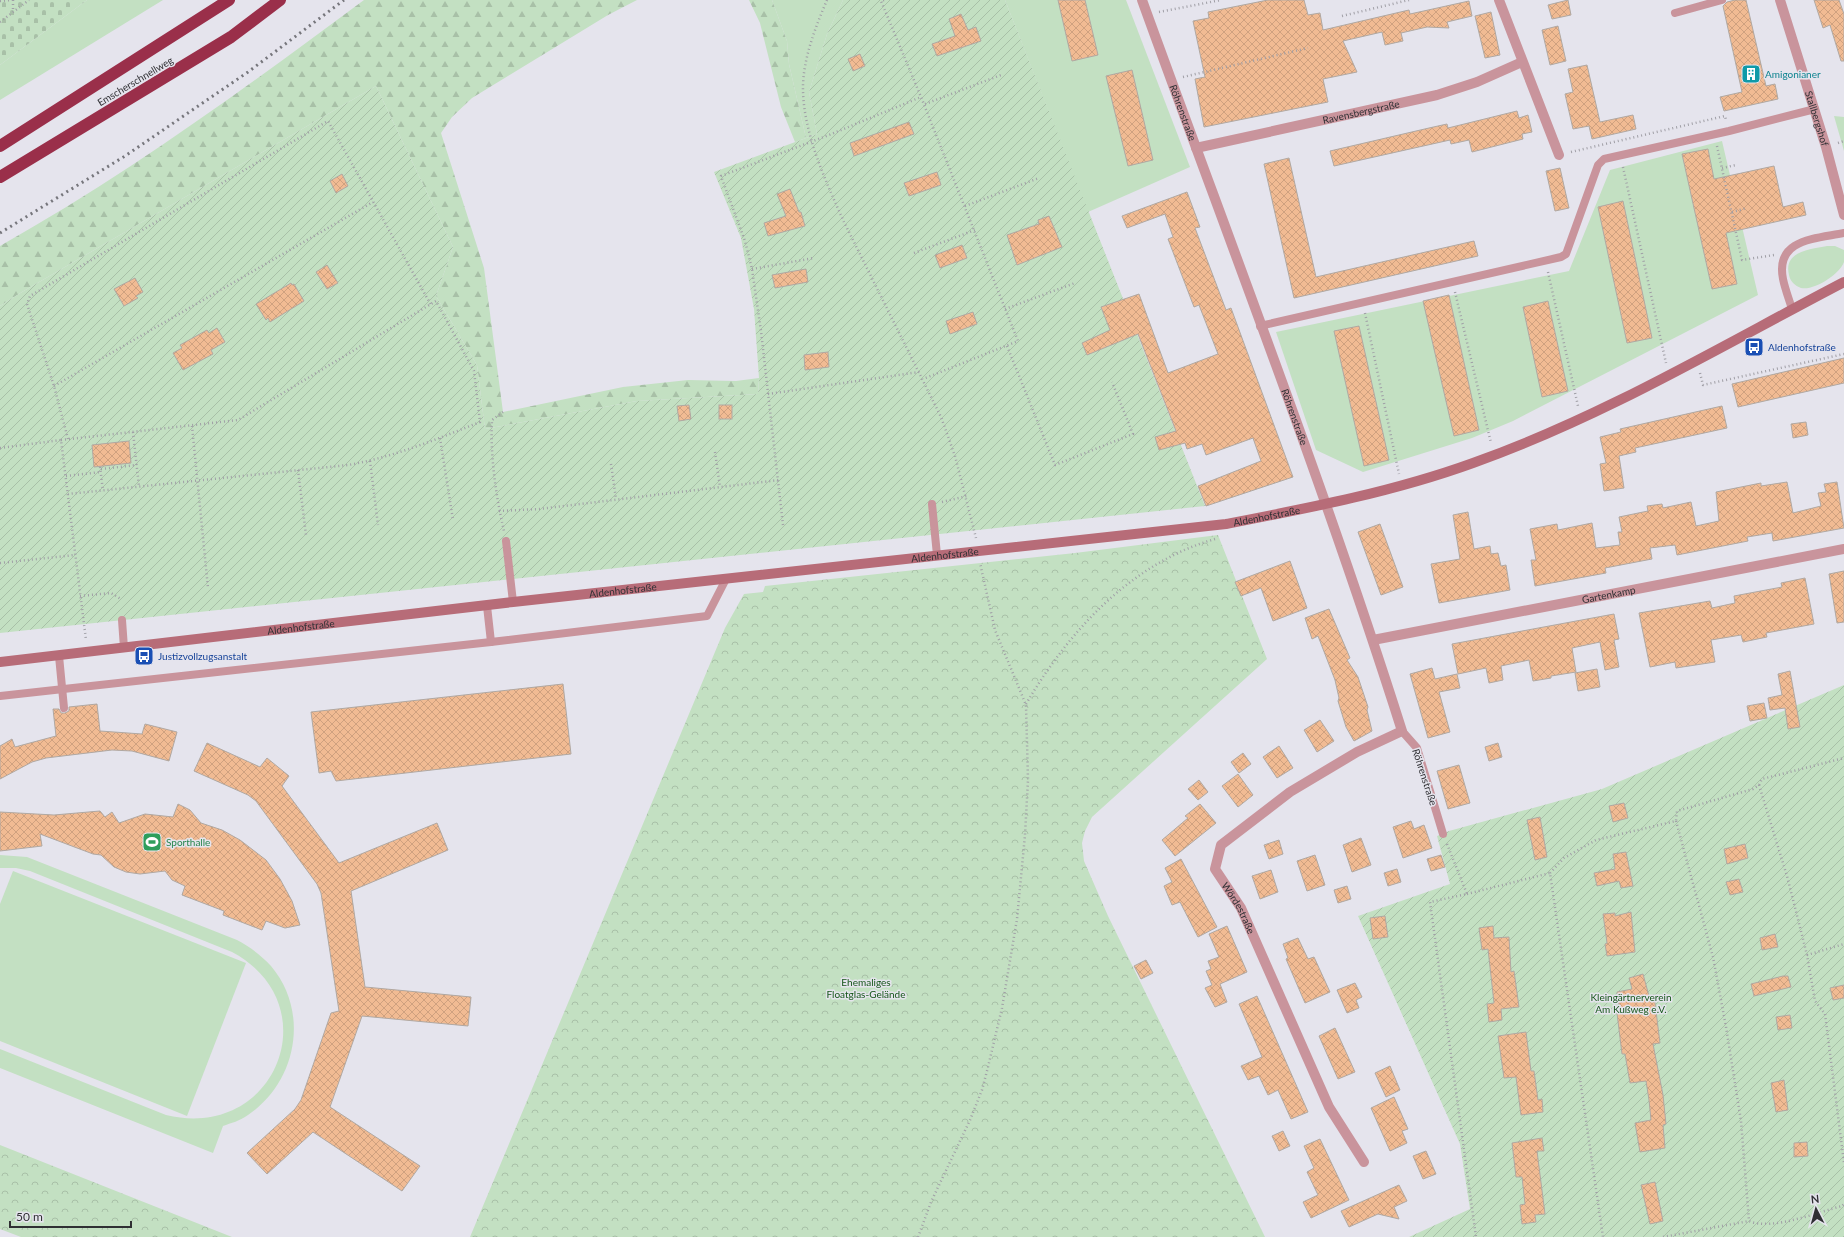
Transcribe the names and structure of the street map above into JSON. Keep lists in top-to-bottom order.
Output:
{
  "streets": {
    "highway": ["Emscherschnellweg"],
    "street": [
      "Ravensbergstraße",
      "Röhrenstraße",
      "Stallbergshof",
      "Aldenhofstraße",
      "Gartenkamp",
      "Wördestraße"
    ]
  },
  "crossings": [
    ["Ravensbergstraße", "Röhrenstraße"],
    ["Röhrenstraße", "Aldenhofstraße"],
    ["Röhrenstraße", "Gartenkamp"],
    ["Röhrenstraße", "Wördestraße"]
  ],
  "parks": ["Ehemaliges Floatglas-Gelände", "Kleingärtnerverein Am Kußweg e.V."],
  "places": {
    "building": ["Amigonianer"],
    "bus stop": ["Aldenhofstraße", "Justizvollzugsanstalt"],
    "sports": ["Sporthalle"]
  },
  "scale_bar": "50 m",
  "north": "top"
}
